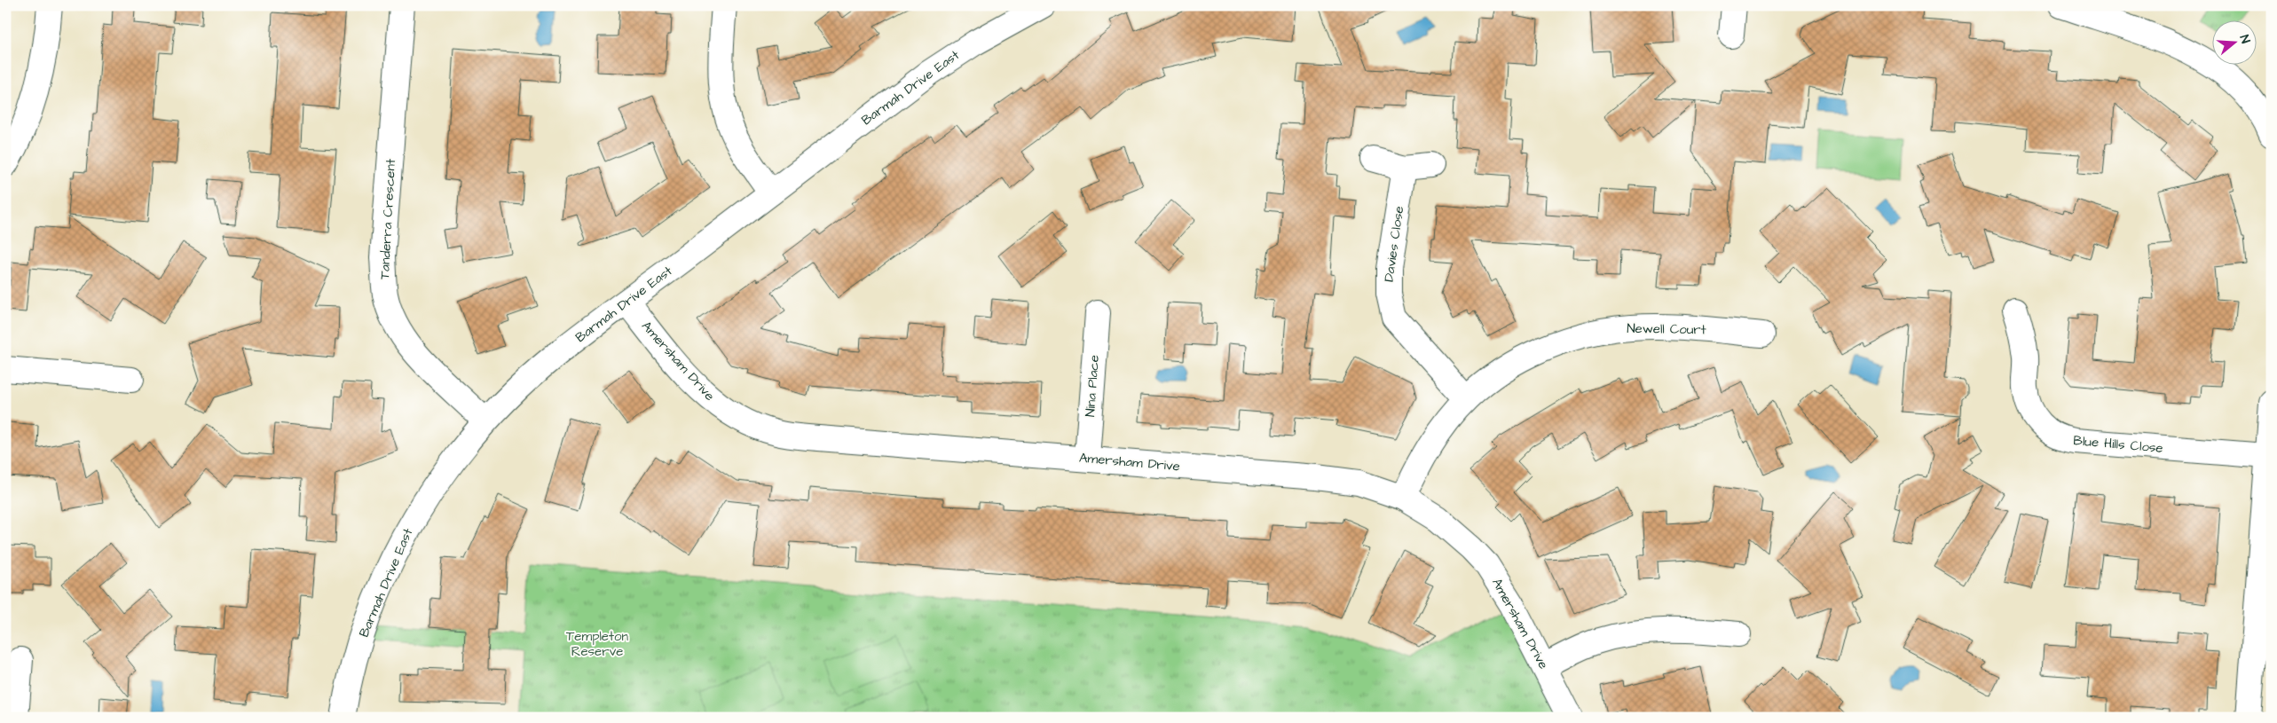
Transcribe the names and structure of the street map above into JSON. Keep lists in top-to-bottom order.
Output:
{
  "streets": {
    "street": [
      "Barmah Drive East",
      "Tanderra Crescent",
      "Davies Close",
      "Newell Court",
      "Amersham Drive",
      "Nina Place",
      "Blue Hills Close"
    ]
  },
  "crossings": [
    ["Barmah Drive East", "Tanderra Crescent"],
    ["Barmah Drive East", "Amersham Drive"],
    ["Davies Close", "Newell Court"],
    ["Newell Court", "Amersham Drive"],
    ["Amersham Drive", "Nina Place"]
  ],
  "parks": ["Templeton Reserve"],
  "north": "right"
}
